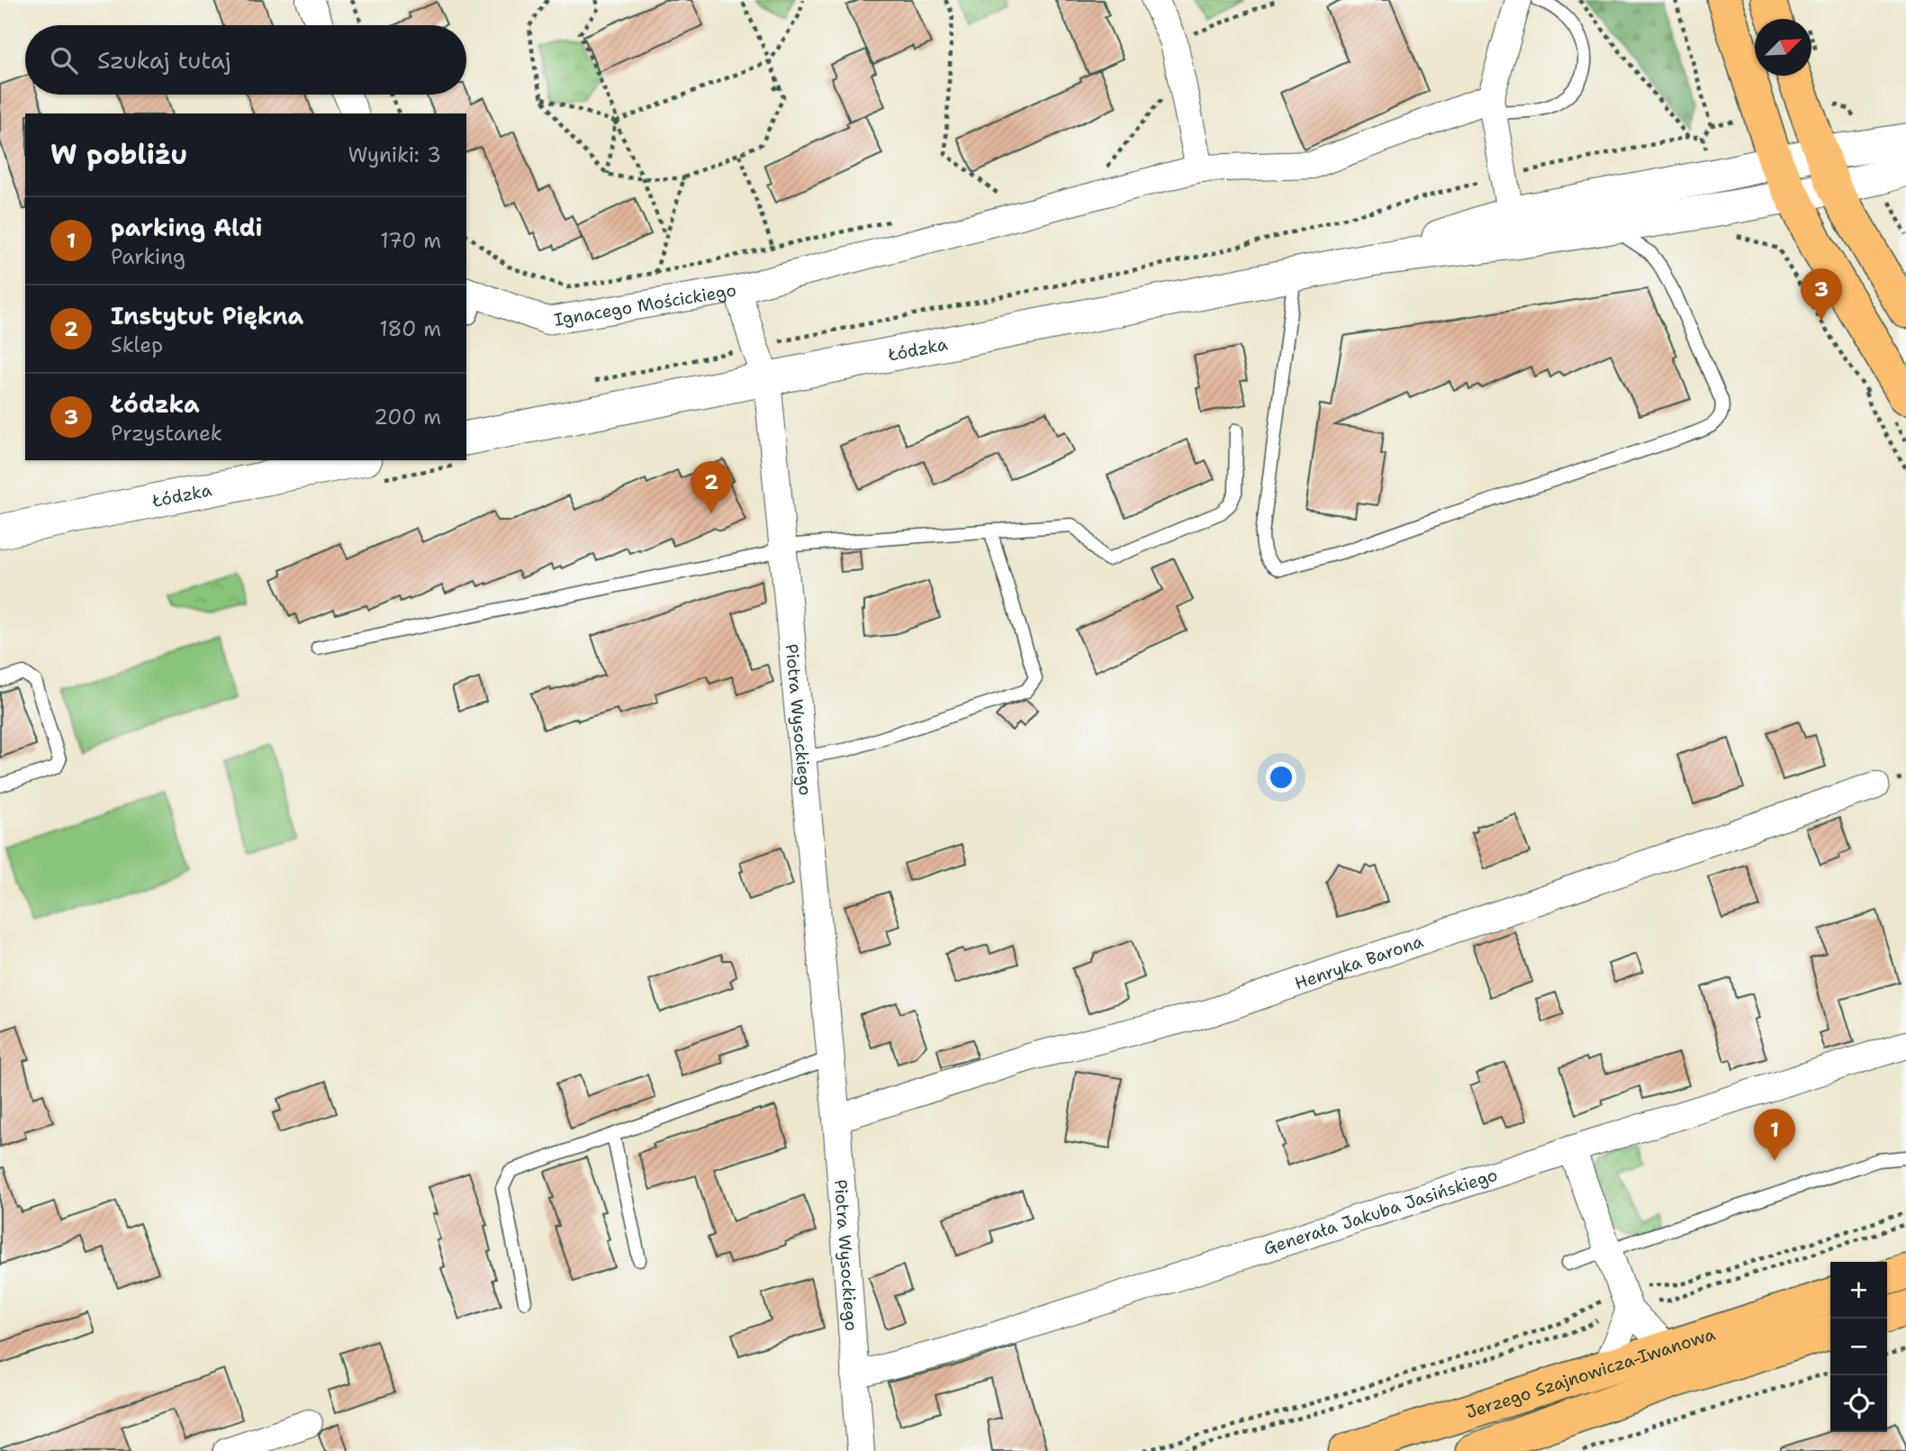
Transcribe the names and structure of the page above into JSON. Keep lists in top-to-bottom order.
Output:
{
  "streets": {
    "main road": ["Jerzego Szajnowicza-Iwanowa"],
    "street": [
      "Ignacego Mościckiego",
      "Łódzka",
      "Piotra Wysockiego",
      "Henryka Barona",
      "Generała Jakuba Jasińskiego"
    ]
  },
  "crossings": [
    ["Ignacego Mościckiego", "Łódzka"],
    ["Ignacego Mościckiego", "Piotra Wysockiego"],
    ["Łódzka", "Piotra Wysockiego"],
    ["Piotra Wysockiego", "Henryka Barona"],
    ["Piotra Wysockiego", "Generała Jakuba Jasińskiego"]
  ],
  "north": "top right",
  "page": {
    "search": "Szukaj tutaj",
    "heading": ["W pobliżu", "Wyniki: 3"],
    "list": [
      {
        "mark": "1",
        "name": "parking Aldi",
        "note": "Parking",
        "value": "170 m"
      },
      {
        "mark": "2",
        "name": "Instytut Piękna",
        "note": "Sklep",
        "value": "180 m"
      },
      {
        "mark": "3",
        "name": "Łódzka",
        "note": "Przystanek",
        "value": "200 m"
      }
    ],
    "pins": ["3", "2", "1"],
    "map_buttons": ["+", "−"]
  }
}
